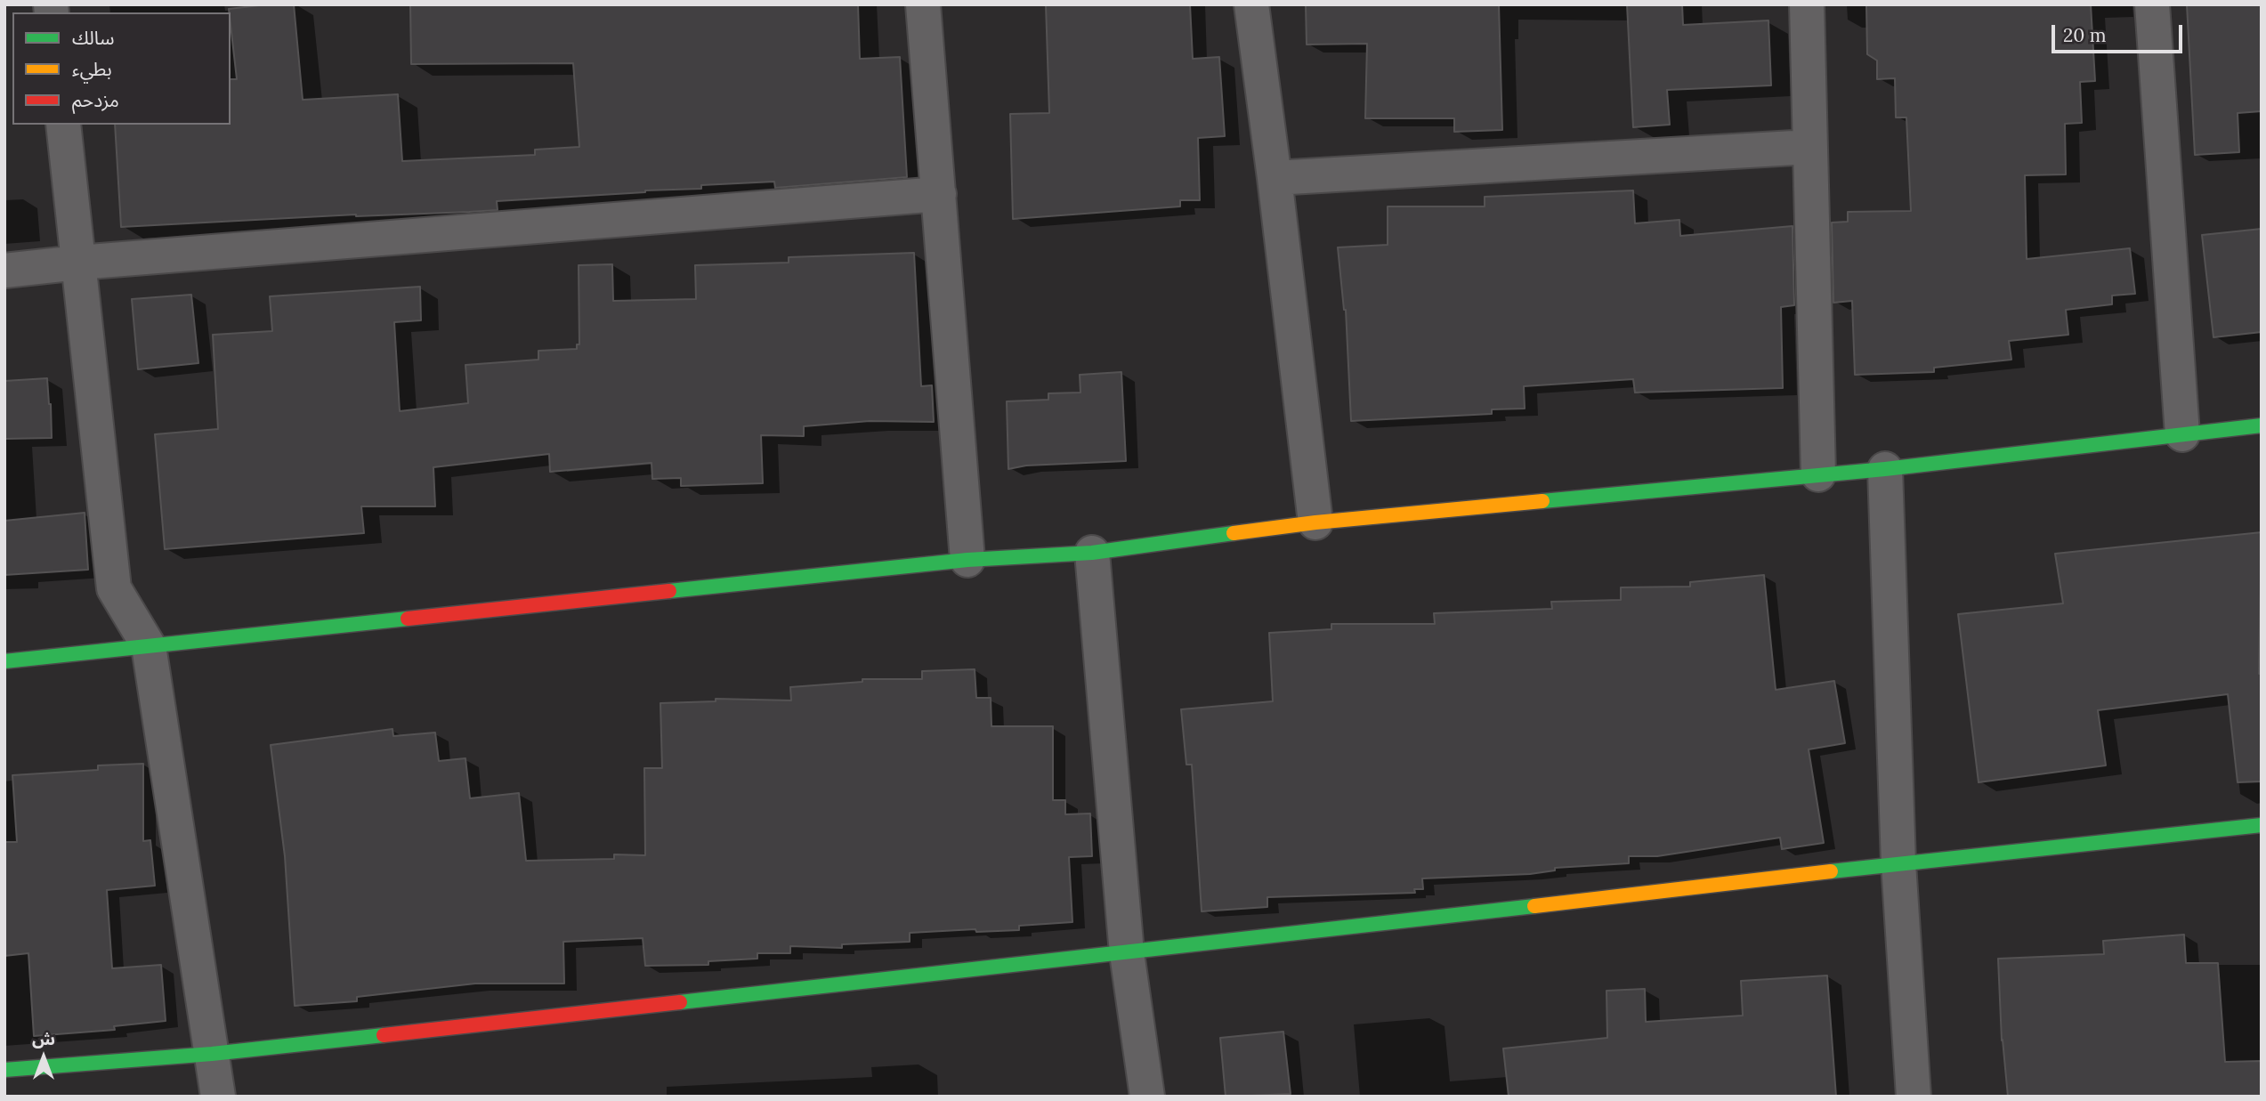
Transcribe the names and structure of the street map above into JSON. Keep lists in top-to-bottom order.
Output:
{
  "legend": ["سالك", "بطيء", "مزدحم"],
  "scale_bar": "20 m",
  "north": "top"
}
